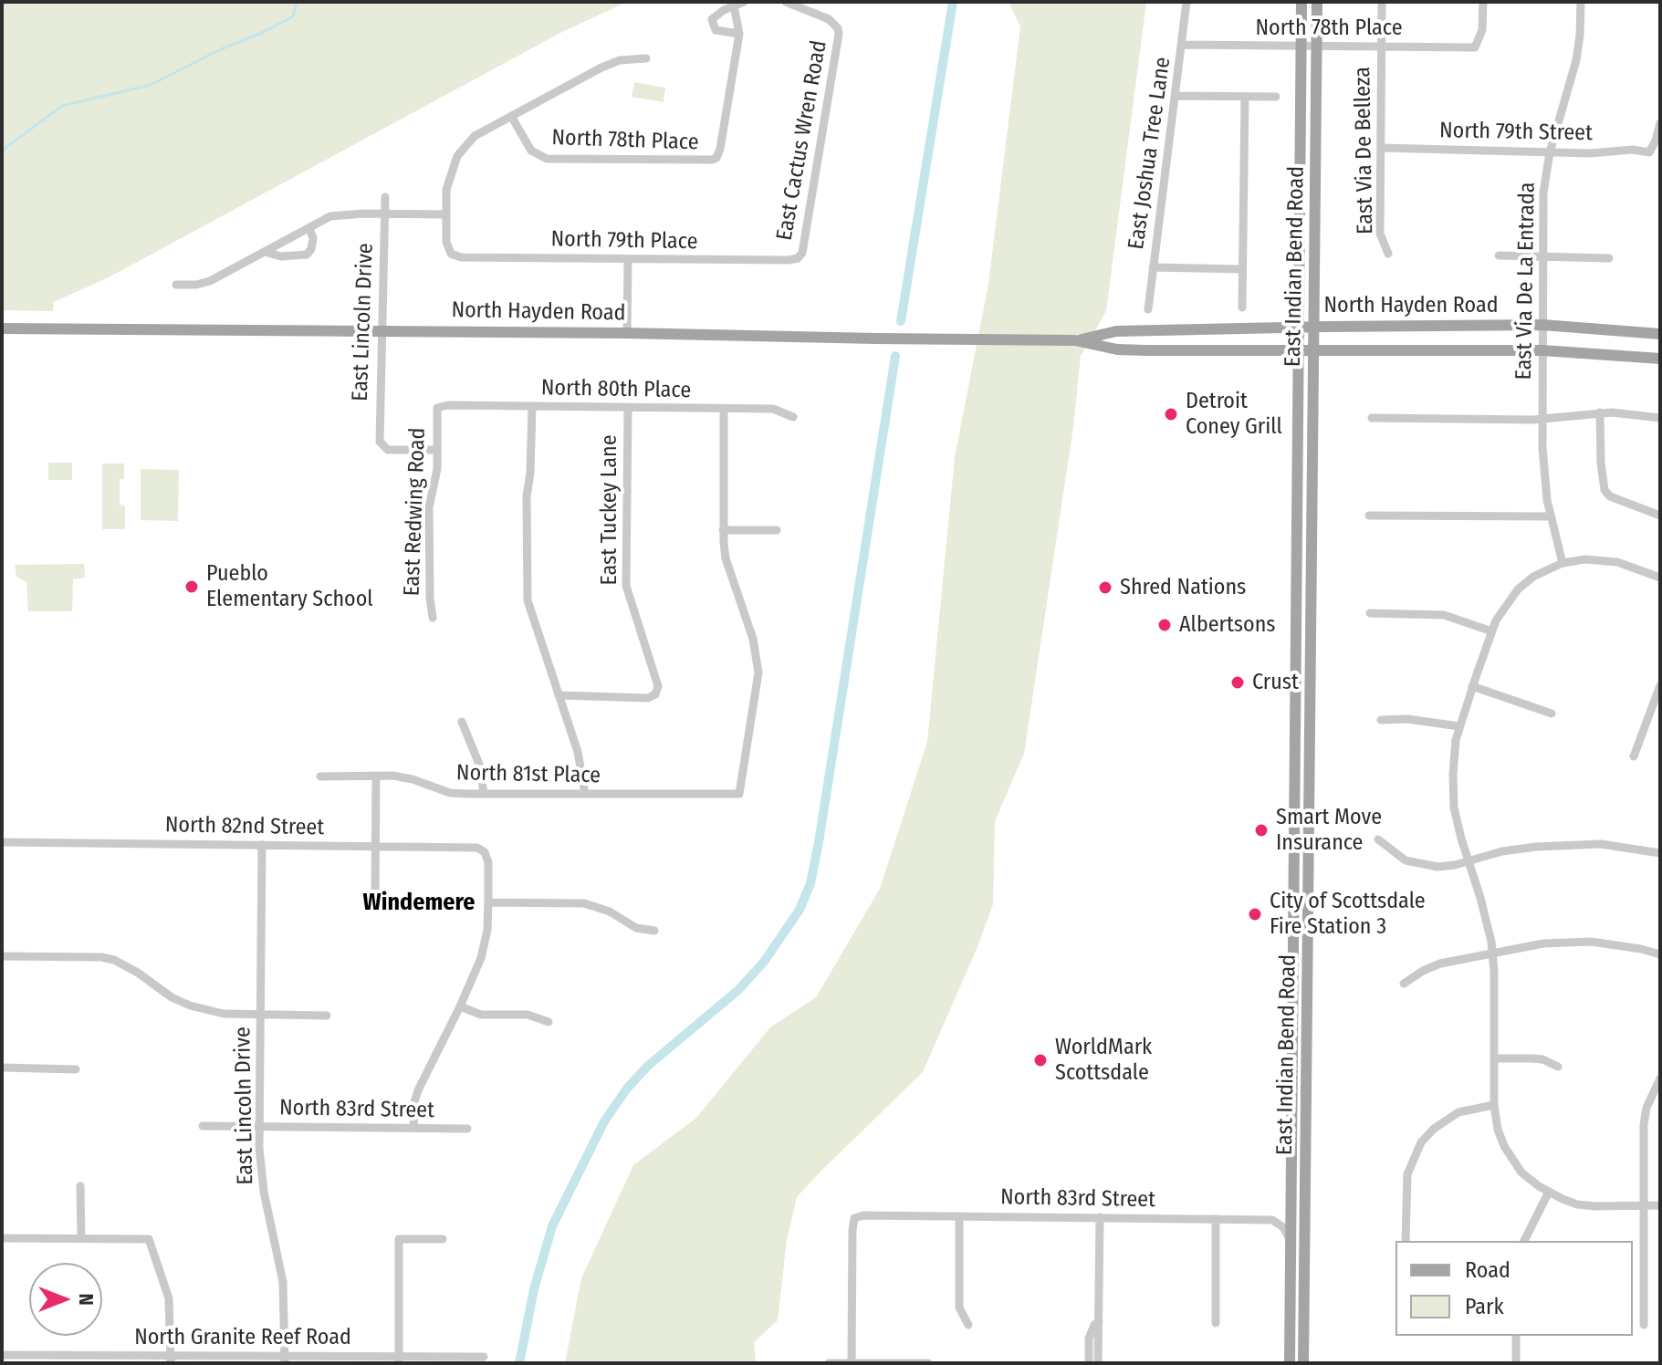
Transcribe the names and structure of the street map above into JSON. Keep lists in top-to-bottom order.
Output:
{
  "streets": {
    "main road": ["East Indian Bend Road", "North Hayden Road"],
    "street": [
      "North 78th Place",
      "North 79th Street",
      "East Cactus Wren Road",
      "East Via De Belleza",
      "East Joshua Tree Lane",
      "North 79th Place",
      "East Via De La Entrada",
      "East Lincoln Drive",
      "North 80th Place",
      "East Tuckey Lane",
      "East Redwing Road",
      "North 81st Place",
      "North 82nd Street",
      "North 83rd Street",
      "North Granite Reef Road"
    ]
  },
  "crossings": [
    ["North 78th Place", "East Via De Belleza"],
    ["North 78th Place", "East Joshua Tree Lane"],
    ["North 78th Place", "East Indian Bend Road"],
    ["North 79th Street", "East Via De Belleza"],
    ["North 79th Street", "East Via De La Entrada"],
    ["East Cactus Wren Road", "North 79th Place"],
    ["East Indian Bend Road", "North Hayden Road"],
    ["East Indian Bend Road", "North 83rd Street"],
    ["East Via De La Entrada", "North Hayden Road"],
    ["North Hayden Road", "East Lincoln Drive"],
    ["East Lincoln Drive", "East Redwing Road"],
    ["East Lincoln Drive", "North 82nd Street"],
    ["East Lincoln Drive", "North 83rd Street"],
    ["East Lincoln Drive", "North Granite Reef Road"],
    ["North 80th Place", "East Tuckey Lane"],
    ["North 80th Place", "East Redwing Road"]
  ],
  "districts": ["Windemere"],
  "places": [
    "Detroit Coney Grill",
    "Pueblo Elementary School",
    "Shred Nations",
    "Albertsons",
    "Crust",
    "Smart Move Insurance",
    "City of Scottsdale Fire Station 3",
    "WorldMark Scottsdale"
  ],
  "legend": ["Road", "Park"],
  "north": "right"
}
